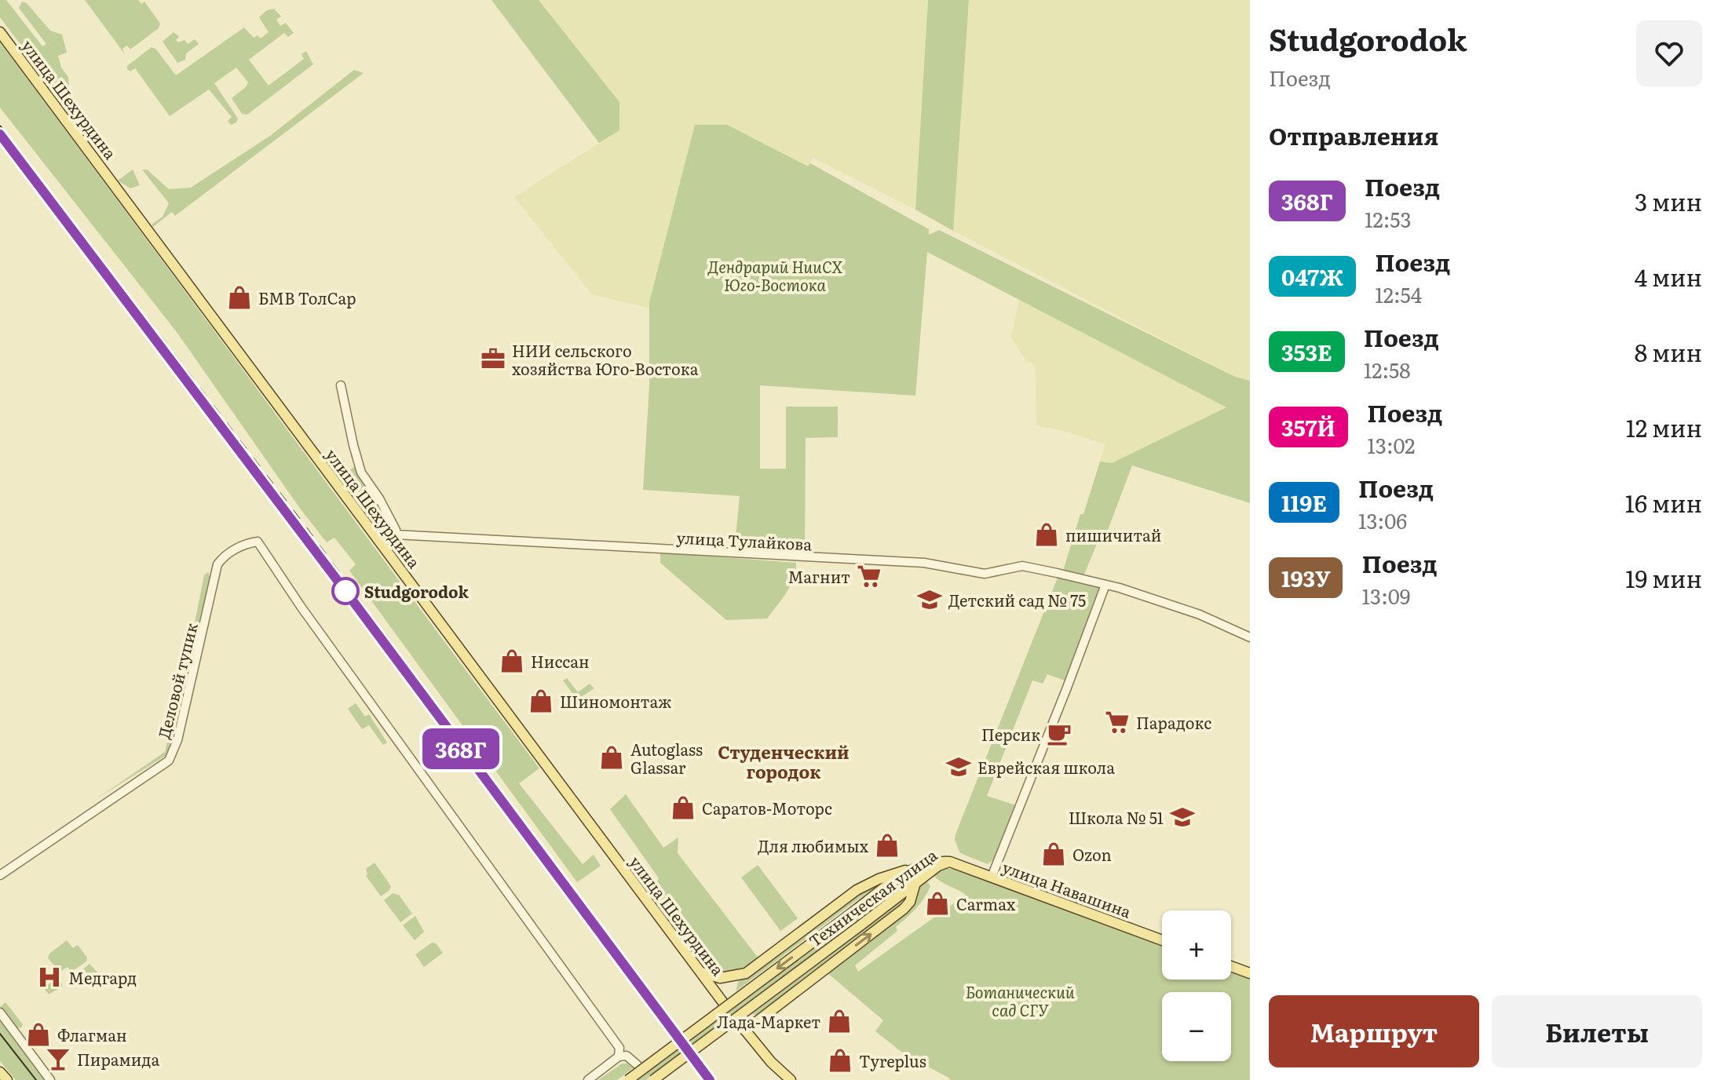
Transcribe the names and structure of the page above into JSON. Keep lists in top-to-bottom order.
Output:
{
  "streets": {
    "main road": ["улица Шехурдина", "улица Навашина", "Техническая улица"],
    "street": ["улица Тулайкова", "Деловой тупик"]
  },
  "crossings": [
    ["улица Навашина", "Техническая улица"]
  ],
  "districts": ["Студенческий городок"],
  "parks": ["Дендрарий НииСХ Юго-Востока", "Ботанический сад СГУ"],
  "places": {
    "shop": [
      "БМВ ТолСар",
      "пишичитай",
      "Ниссан",
      "Шиномонтаж",
      "Autoglass Glassar",
      "Саратов-Моторс",
      "Для любимых",
      "Ozon",
      "Carmax",
      "Лада-Маркет",
      "Флагман",
      "Tyreplus"
    ],
    "office": ["НИИ сельского хозяйства Юго-Востока"],
    "supermarket": ["Магнит", "Парадокс"],
    "other": ["Studgorodok"],
    "school or university": ["Детский сад № 75", "Еврейская школа", "Школа № 51"],
    "cafe": ["Персик"],
    "hospital": ["Медгард"],
    "bar": ["Пирамида"]
  },
  "page": {
    "on_map": "368Г",
    "heading": [
      ["Studgorodok", "Поезд"],
      "Отправления"
    ],
    "list": [
      {
        "mark": "368Г",
        "name": "Поезд",
        "note": "12:53",
        "value": "3 мин"
      },
      {
        "mark": "047Ж",
        "name": "Поезд",
        "note": "12:54",
        "value": "4 мин"
      },
      {
        "mark": "353Е",
        "name": "Поезд",
        "note": "12:58",
        "value": "8 мин"
      },
      {
        "mark": "357Й",
        "name": "Поезд",
        "note": "13:02",
        "value": "12 мин"
      },
      {
        "mark": "119Е",
        "name": "Поезд",
        "note": "13:06",
        "value": "16 мин"
      },
      {
        "mark": "193У",
        "name": "Поезд",
        "note": "13:09",
        "value": "19 мин"
      }
    ],
    "map_buttons": ["+", "−"],
    "buttons": ["Маршрут", "Билеты"]
  }
}
